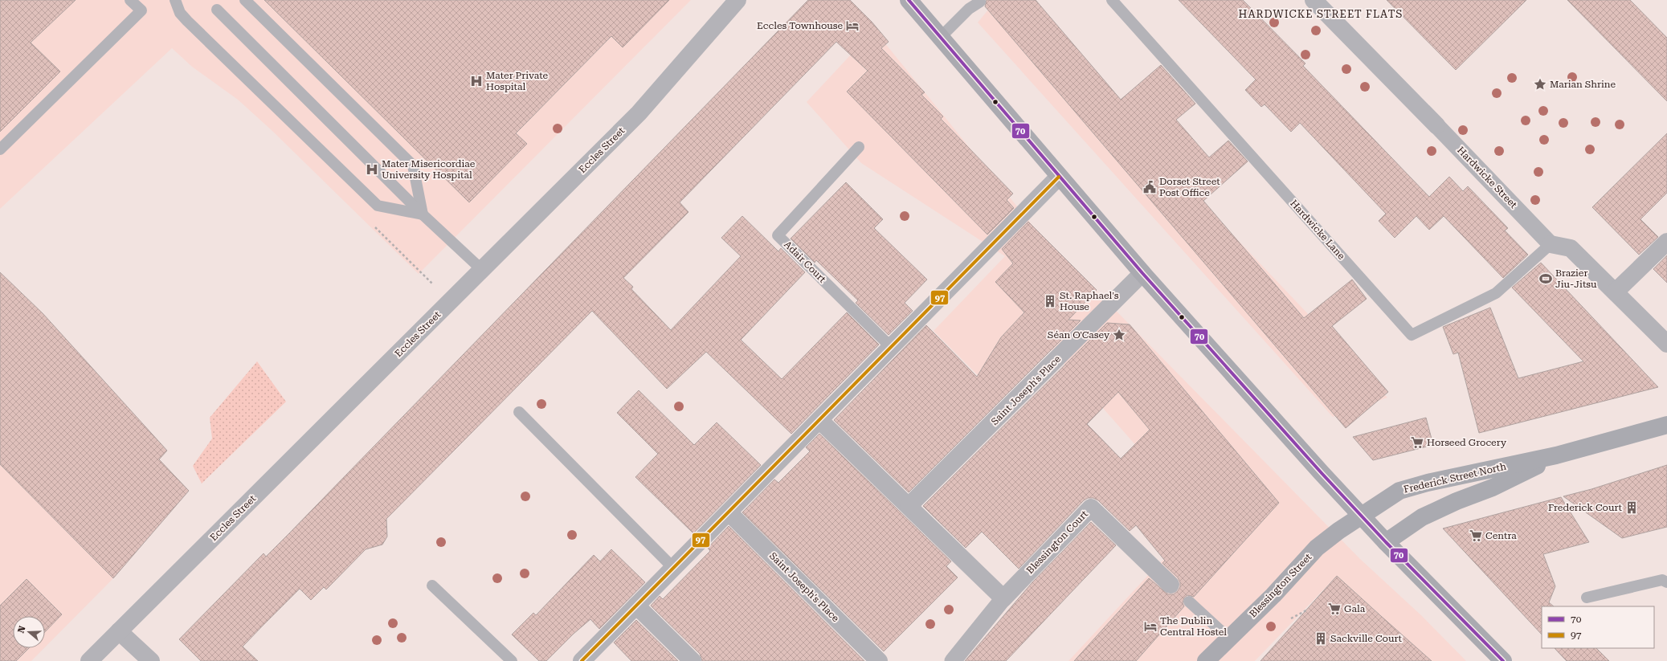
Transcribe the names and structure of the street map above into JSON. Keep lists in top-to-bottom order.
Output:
{
  "streets": {
    "main road": ["Frederick Street North", "Blessington Street"],
    "street": [
      "Eccles Street",
      "Hardwicke Street",
      "Saint Joseph's Place",
      "Blessington Court"
    ],
    "lane": ["Hardwicke Lane", "Adair Court"]
  },
  "crossings": [
    ["Hardwicke Street", "Hardwicke Lane"],
    ["Frederick Street North", "Blessington Street"]
  ],
  "districts": ["HARDWICKE STREET FLATS"],
  "places": {
    "hotel": ["Eccles Townhouse", "The Dublin Central Hostel"],
    "hospital": ["Mater Private Hospital", "Mater Misericordiae University Hospital"],
    "place": ["Marian Shrine", "Séan O'Casey"],
    "public building": ["Dorset Street Post Office"],
    "sports": ["Brazier Jiu-Jitsu"],
    "building": ["St. Raphael's House", "Frederick Court", "Sackville Court"],
    "supermarket": ["Horseed Grocery", "Centra", "Gala"]
  },
  "lines": ["transit line 70", "transit line 97"],
  "legend": ["70", "97"],
  "north": "left"
}
